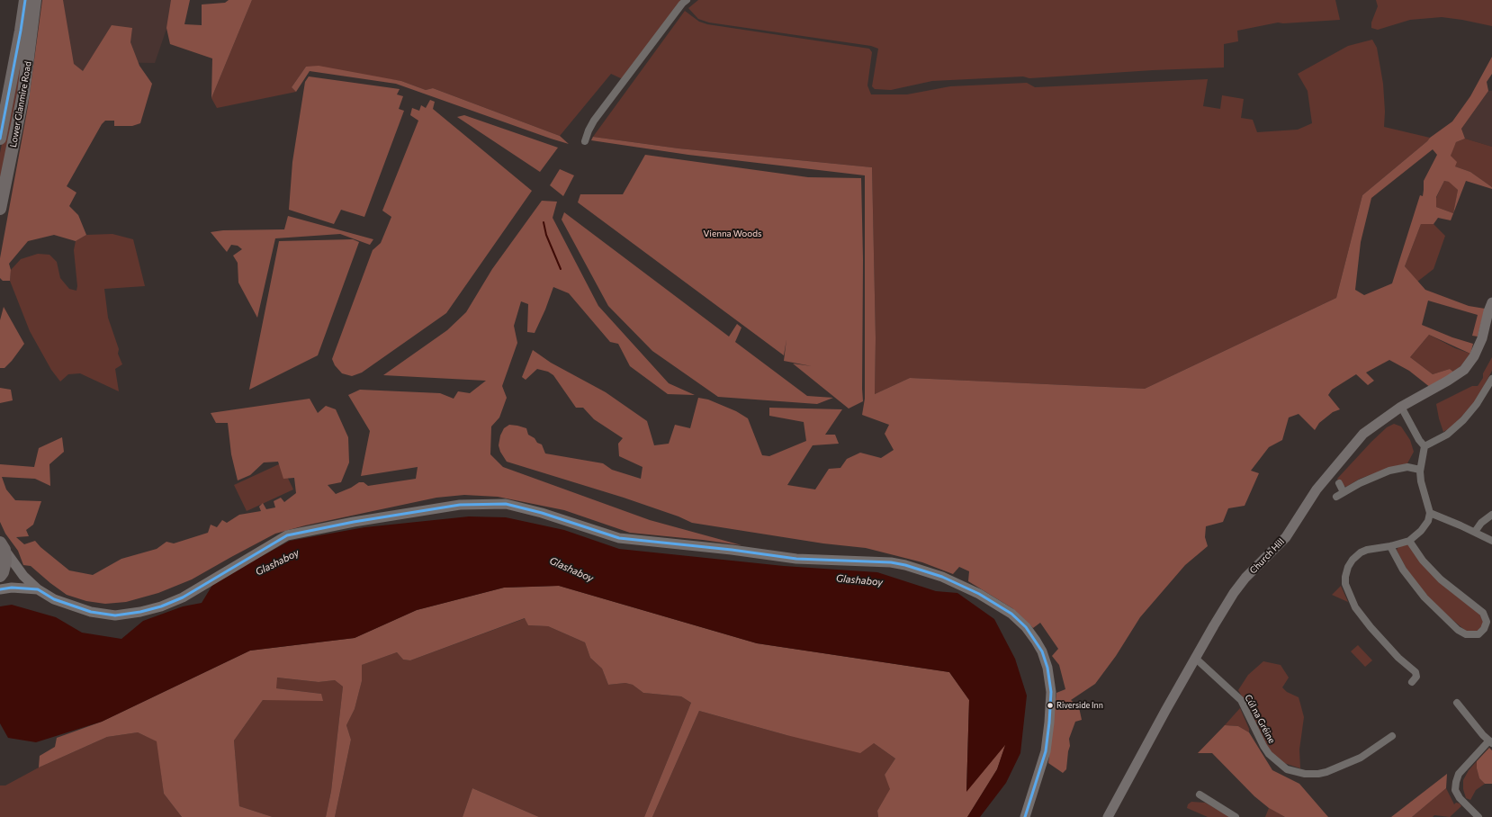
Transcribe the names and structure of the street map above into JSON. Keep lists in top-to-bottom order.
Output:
{
  "streets": {
    "highway": ["Lower Glanmire Road"],
    "main road": ["Church Hill"],
    "street": ["Cúl na Gréine"]
  },
  "crossings": [
    ["Church Hill", "Cúl na Gréine"]
  ],
  "water": ["Glashaboy"],
  "parks": ["Vienna Woods"],
  "places": ["Riverside Inn"]
}
